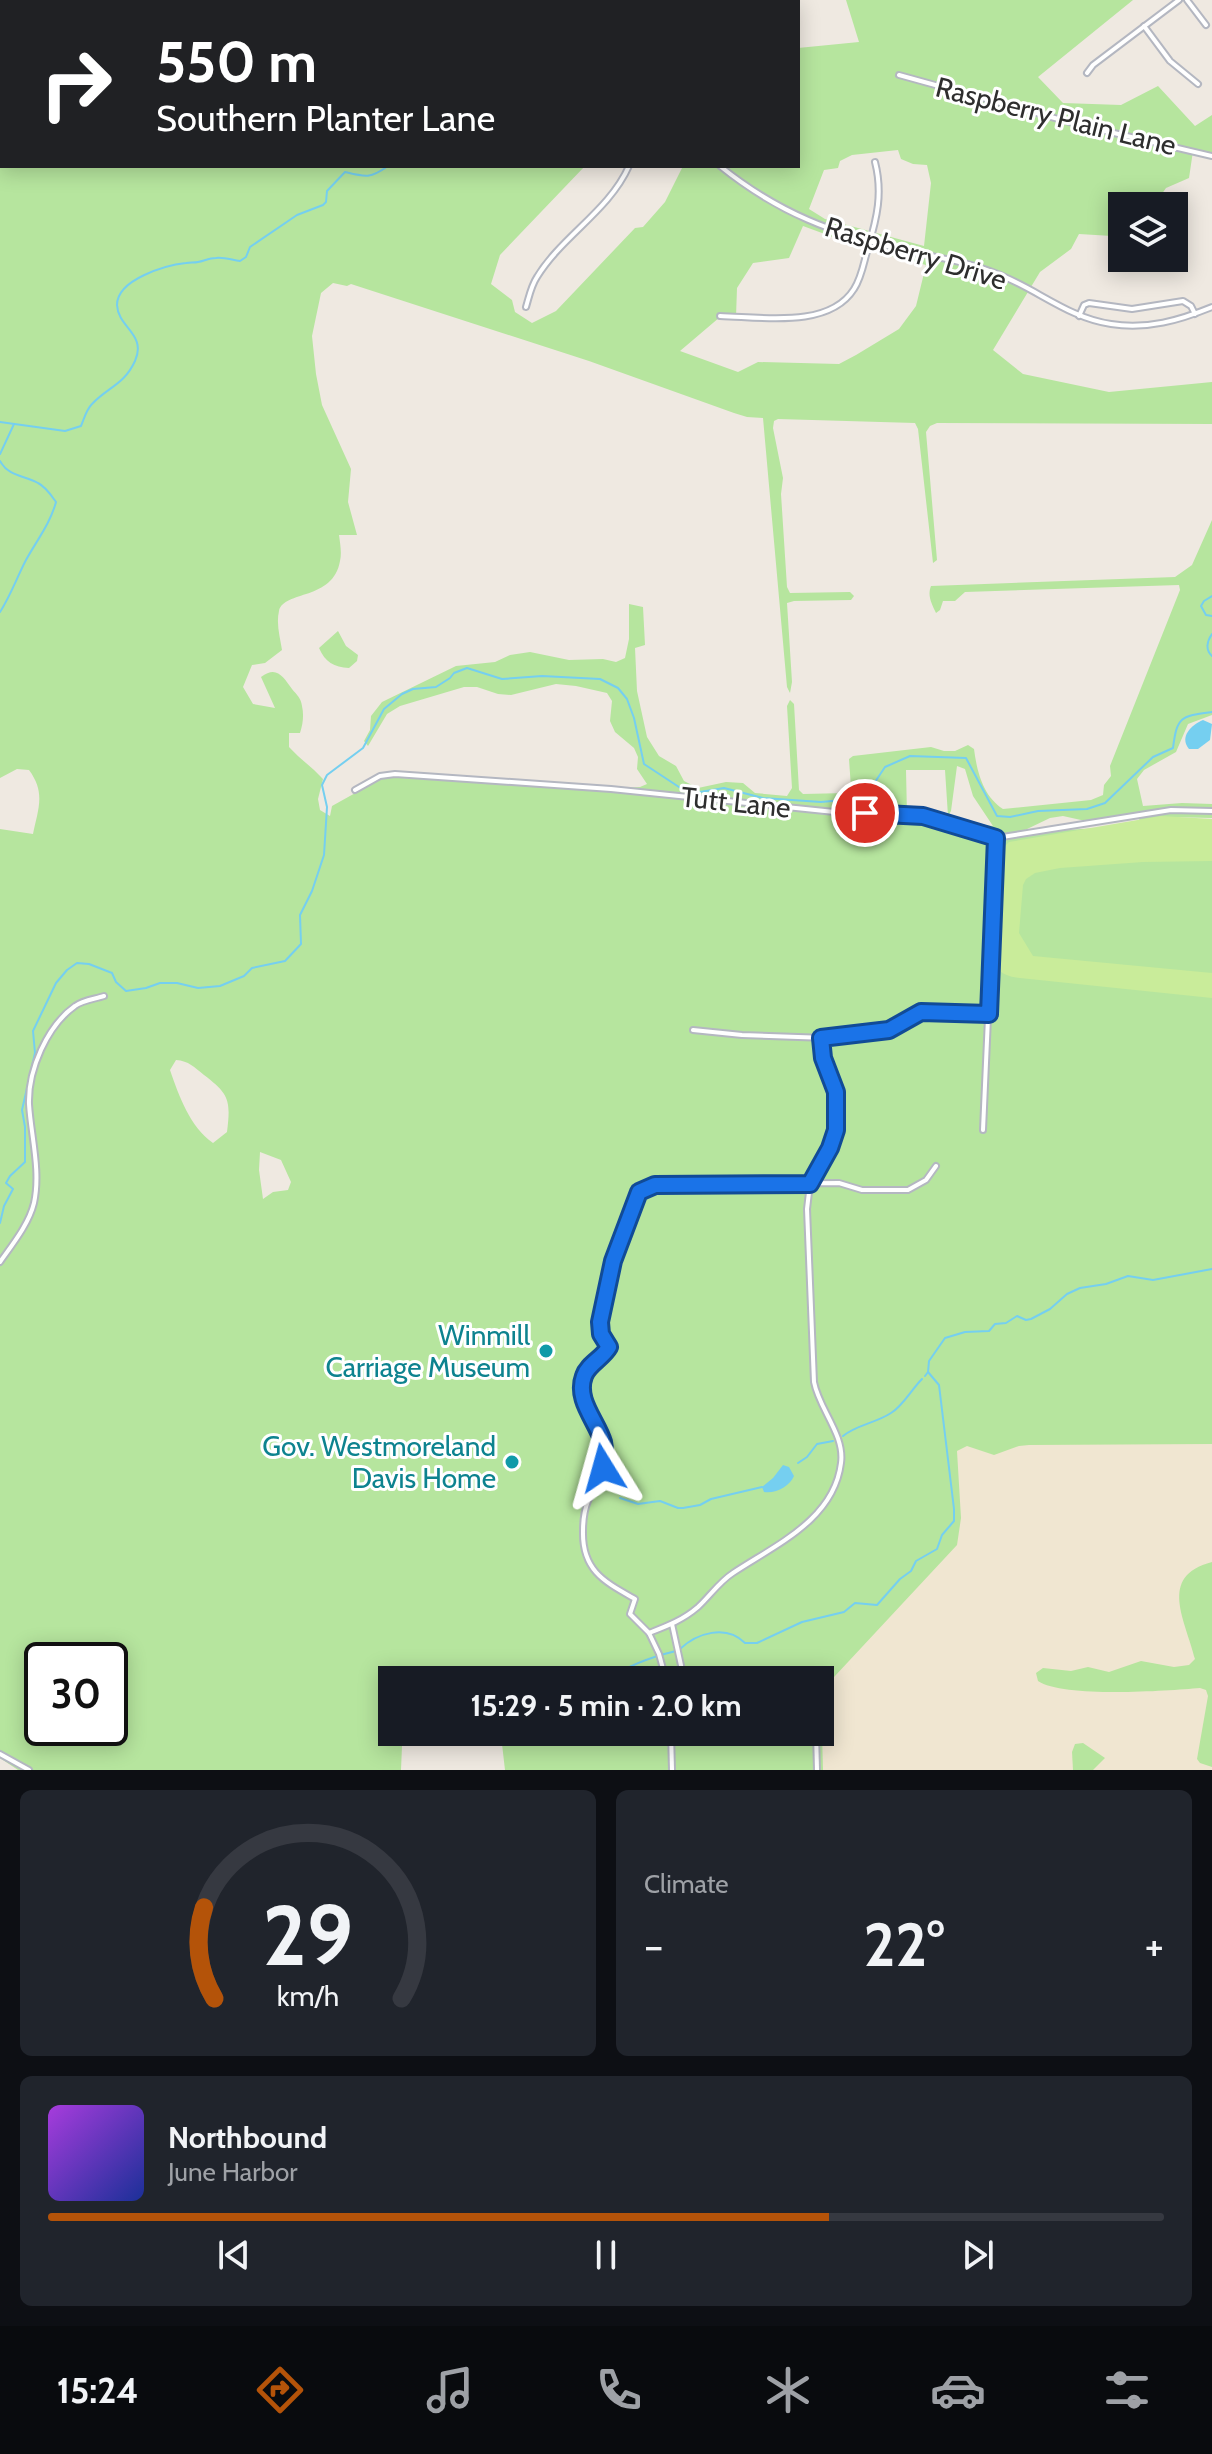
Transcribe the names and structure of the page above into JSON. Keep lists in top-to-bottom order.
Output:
{
  "streets": {
    "street": ["Raspberry Plain Lane", "Raspberry Drive", "Tutt Lane"]
  },
  "places": ["Winmill Carriage Museum", "Gov. Westmoreland Davis Home"],
  "page": {
    "turn": ["550 m", "Southern Planter Lane"],
    "limit": "30",
    "trip": "15:29 · 5 min · 2.0 km",
    "tile": "Climate",
    "heat": ["−", "22°", "+"],
    "song": ["Northbound", "June Harbor"],
    "tabs": "15:24",
    "gauge": ["29", "km/h"]
  }
}
